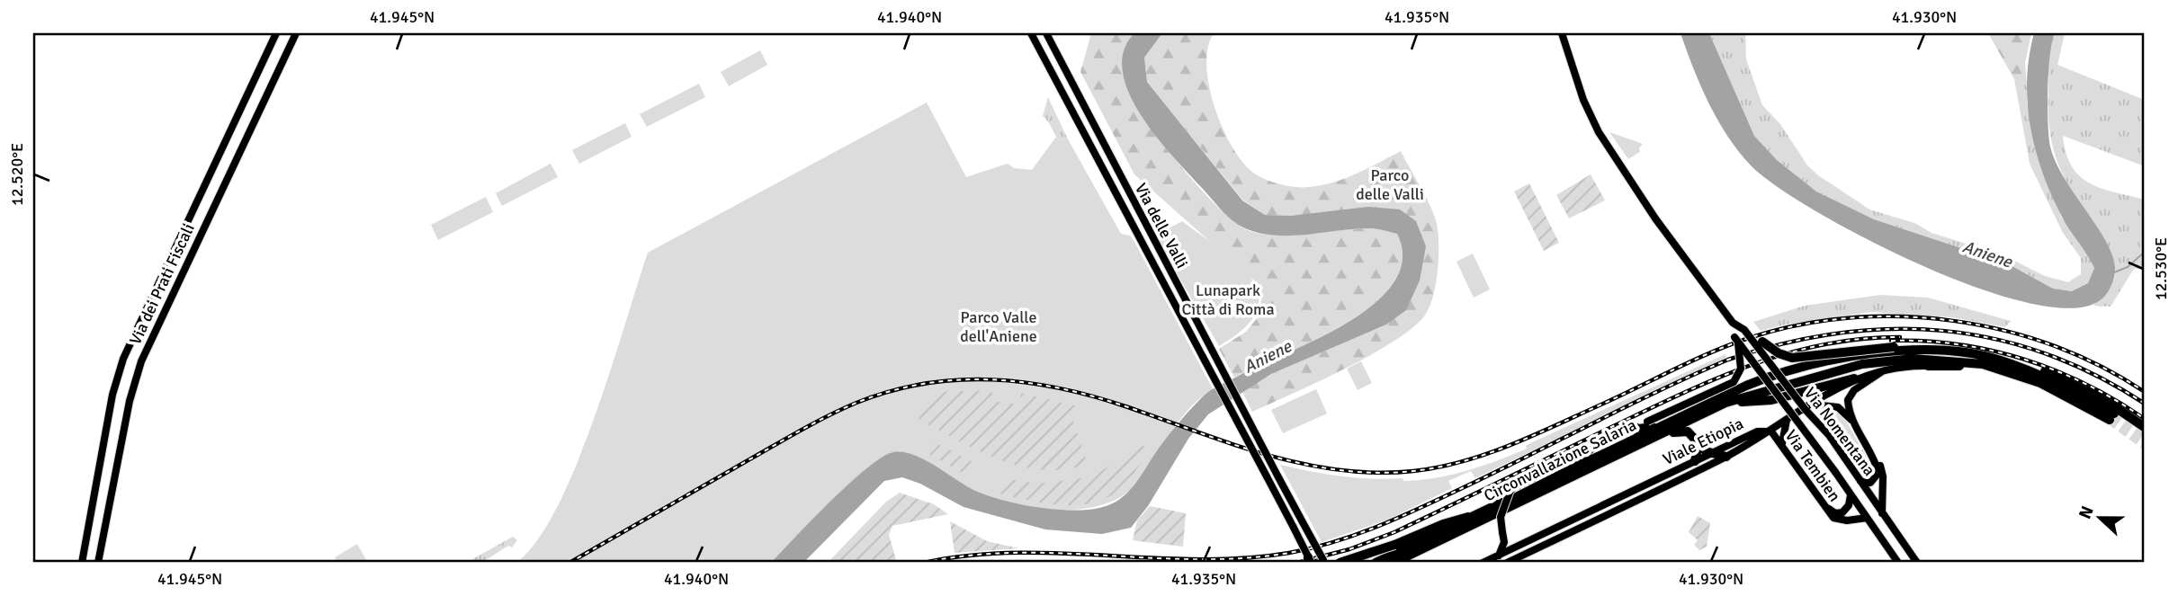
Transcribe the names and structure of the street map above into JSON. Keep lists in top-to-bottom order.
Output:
{
  "streets": {
    "highway": ["Circonvallazione Salaria"],
    "main road": [
      "Via delle Valli",
      "Via dei Prati Fiscali",
      "Via Nomentana",
      "Viale Etiopia",
      "Via Tembien"
    ]
  },
  "crossings": [
    ["Via Nomentana", "Via Tembien"],
    ["Viale Etiopia", "Via Tembien"]
  ],
  "water": ["Aniene"],
  "parks": ["Parco delle Valli", "Lunapark Città di Roma", "Parco Valle dell'Aniene"],
  "north": "left",
  "coordinates": [
    "41.945°N",
    "41.940°N",
    "41.935°N",
    "41.930°N",
    "12.520°E",
    "12.530°E"
  ]
}
